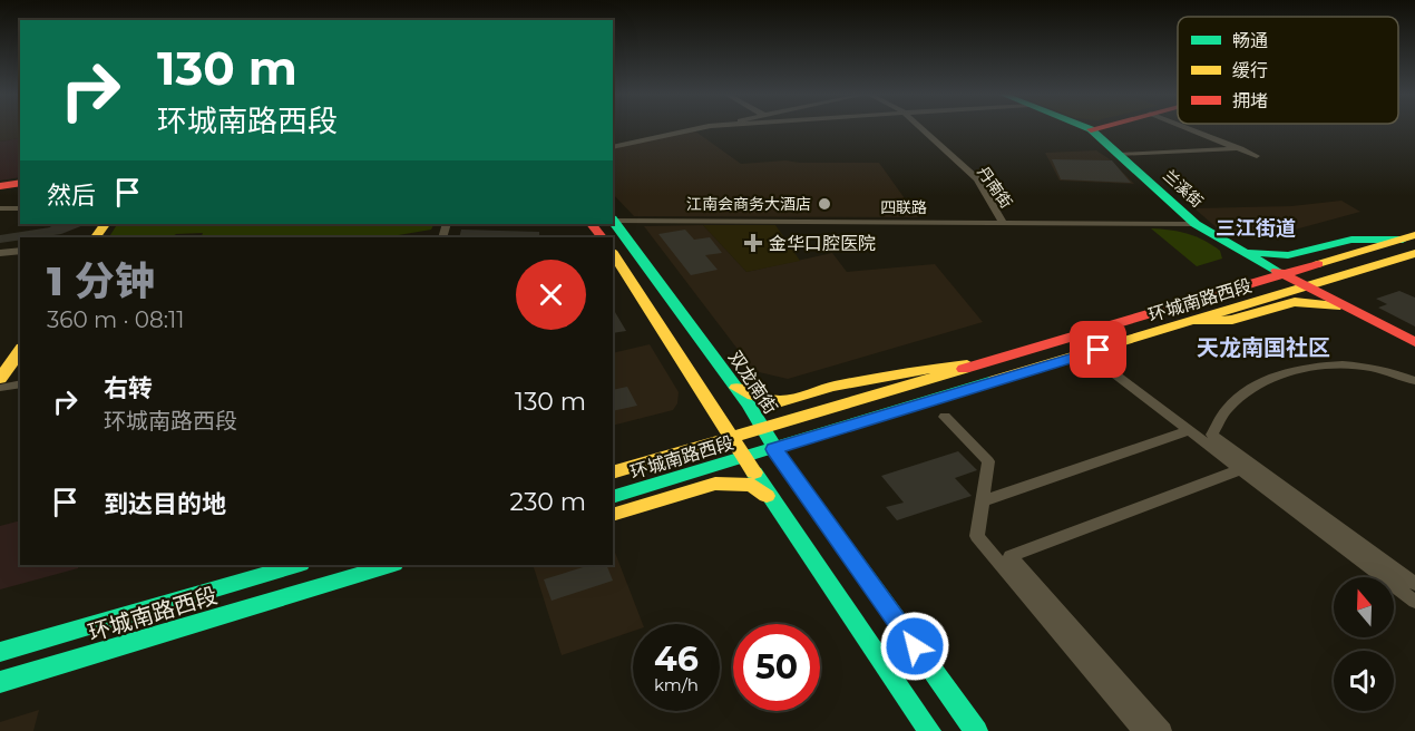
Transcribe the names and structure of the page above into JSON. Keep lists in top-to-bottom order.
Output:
{
  "streets": {
    "main road": ["兰溪街", "环城南路西段", "双龙南街"],
    "street": ["丹南街", "四联路"]
  },
  "crossings": [
    ["丹南街", "四联路"],
    ["兰溪街", "四联路"],
    ["兰溪街", "环城南路西段"],
    ["环城南路西段", "双龙南街"]
  ],
  "districts": ["三江街道", "天龙南国社区"],
  "places": {
    "other": ["江南会商务大酒店"],
    "health": ["金华口腔医院"]
  },
  "legend": ["畅通", "缓行", "拥堵"],
  "north": "top",
  "page": {
    "turn": ["130 m", "环城南路西段"],
    "then": "然后",
    "heading": ["1 分钟", "360 m · 08:11"],
    "list": [
      {
        "name": "右转",
        "note": "环城南路西段",
        "value": "130 m"
      },
      {
        "name": "到达目的地",
        "value": "230 m"
      }
    ],
    "speed": "46 km/h",
    "limit": "50"
  }
}
